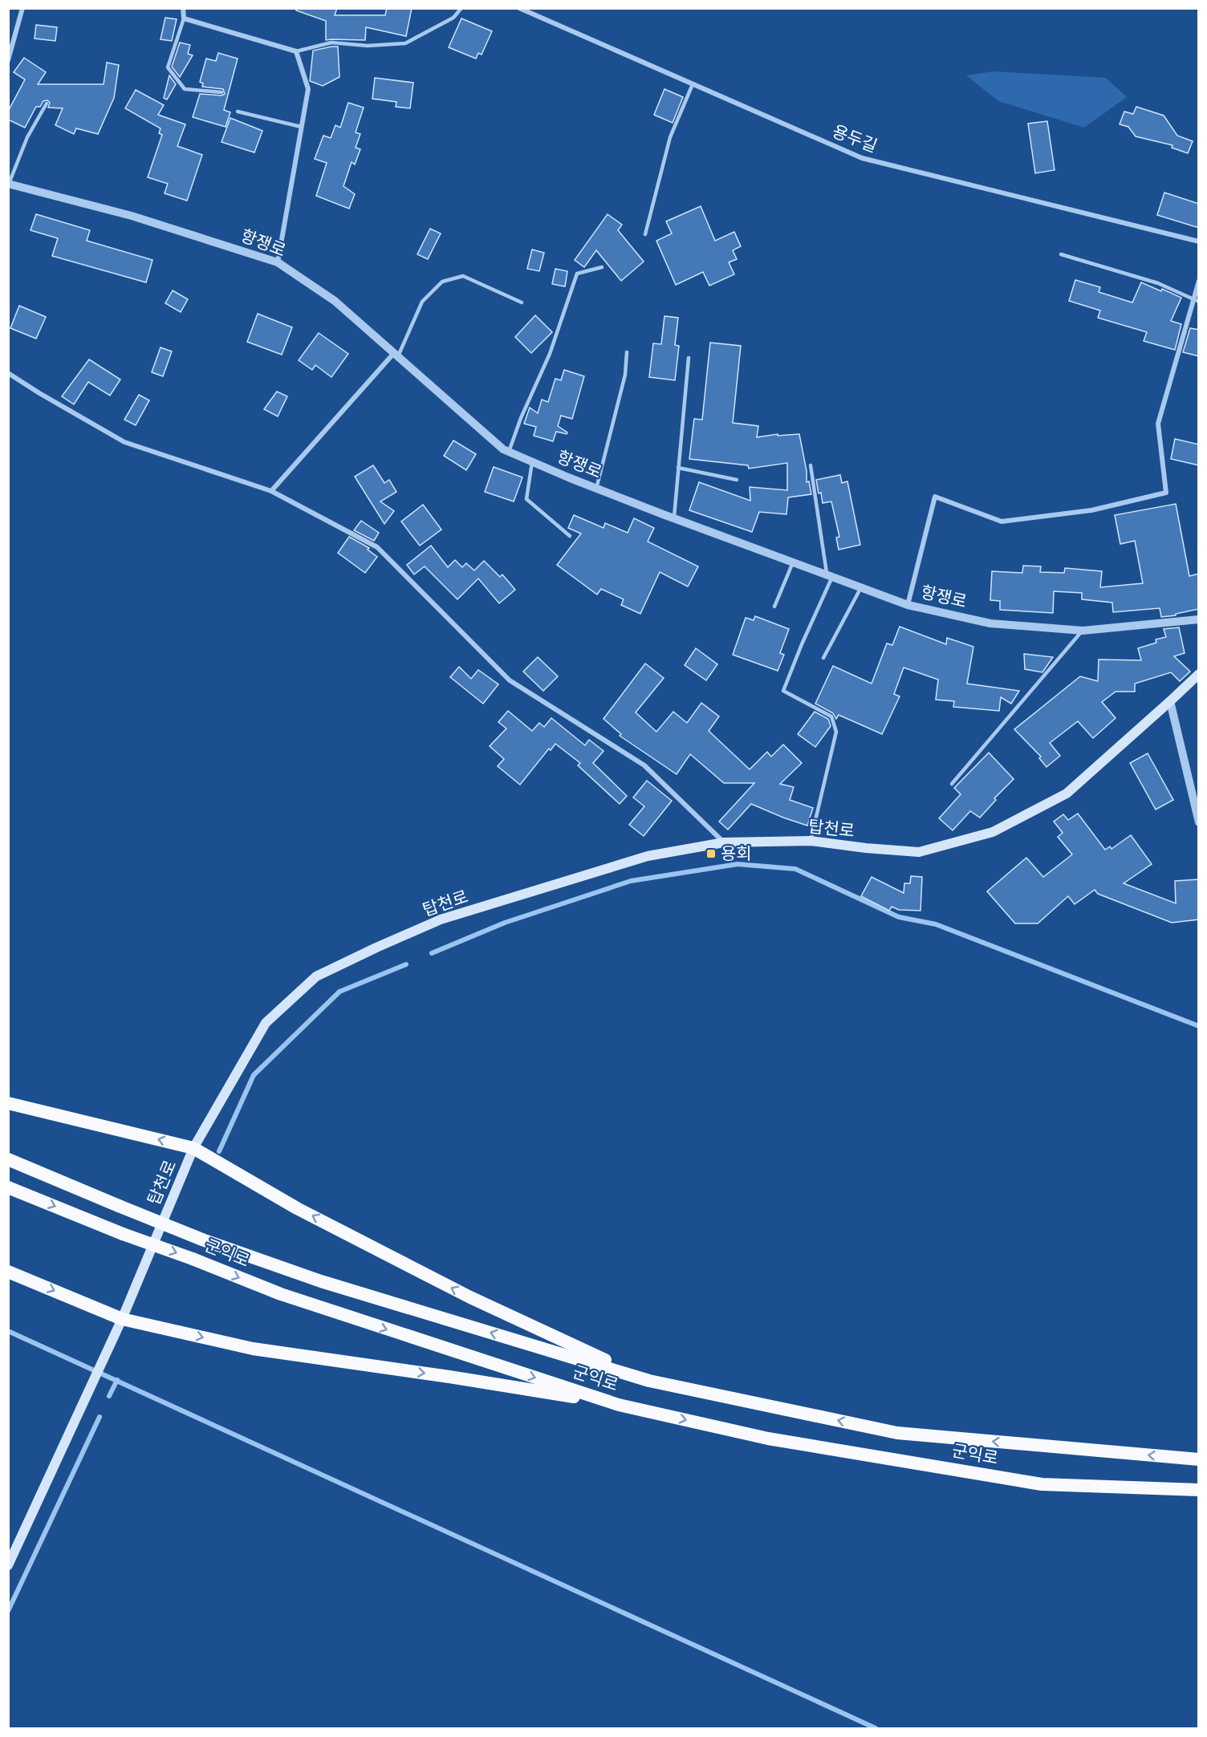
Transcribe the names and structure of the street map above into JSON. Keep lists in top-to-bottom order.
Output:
{
  "streets": {
    "highway": ["군익로"],
    "main road": ["탑천로"],
    "street": ["용두길", "항쟁로"]
  },
  "places": {
    "transit": ["용회"]
  }
}
